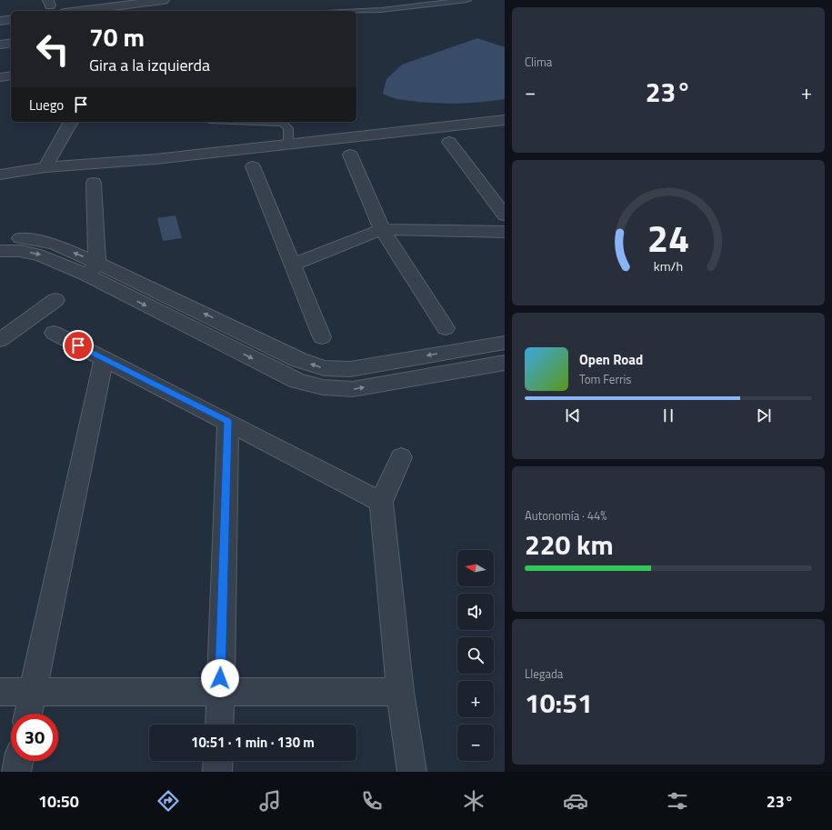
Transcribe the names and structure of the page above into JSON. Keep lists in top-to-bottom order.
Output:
{
  "north": "left",
  "page": {
    "tile": [
      "Clima",
      ["Autonomía · 44%", "220 km"],
      ["Llegada", "10:51"]
    ],
    "turn": ["70 m", "Gira a la izquierda"],
    "heat": ["−", "23°", "+"],
    "then": "Luego",
    "song": ["Open Road", "Tom Ferris"],
    "map_buttons": ["+", "−"],
    "limit": "30",
    "trip": "10:51 · 1 min · 130 m",
    "tabs": ["10:50", "23°"],
    "gauge": ["24", "km/h"]
  }
}
